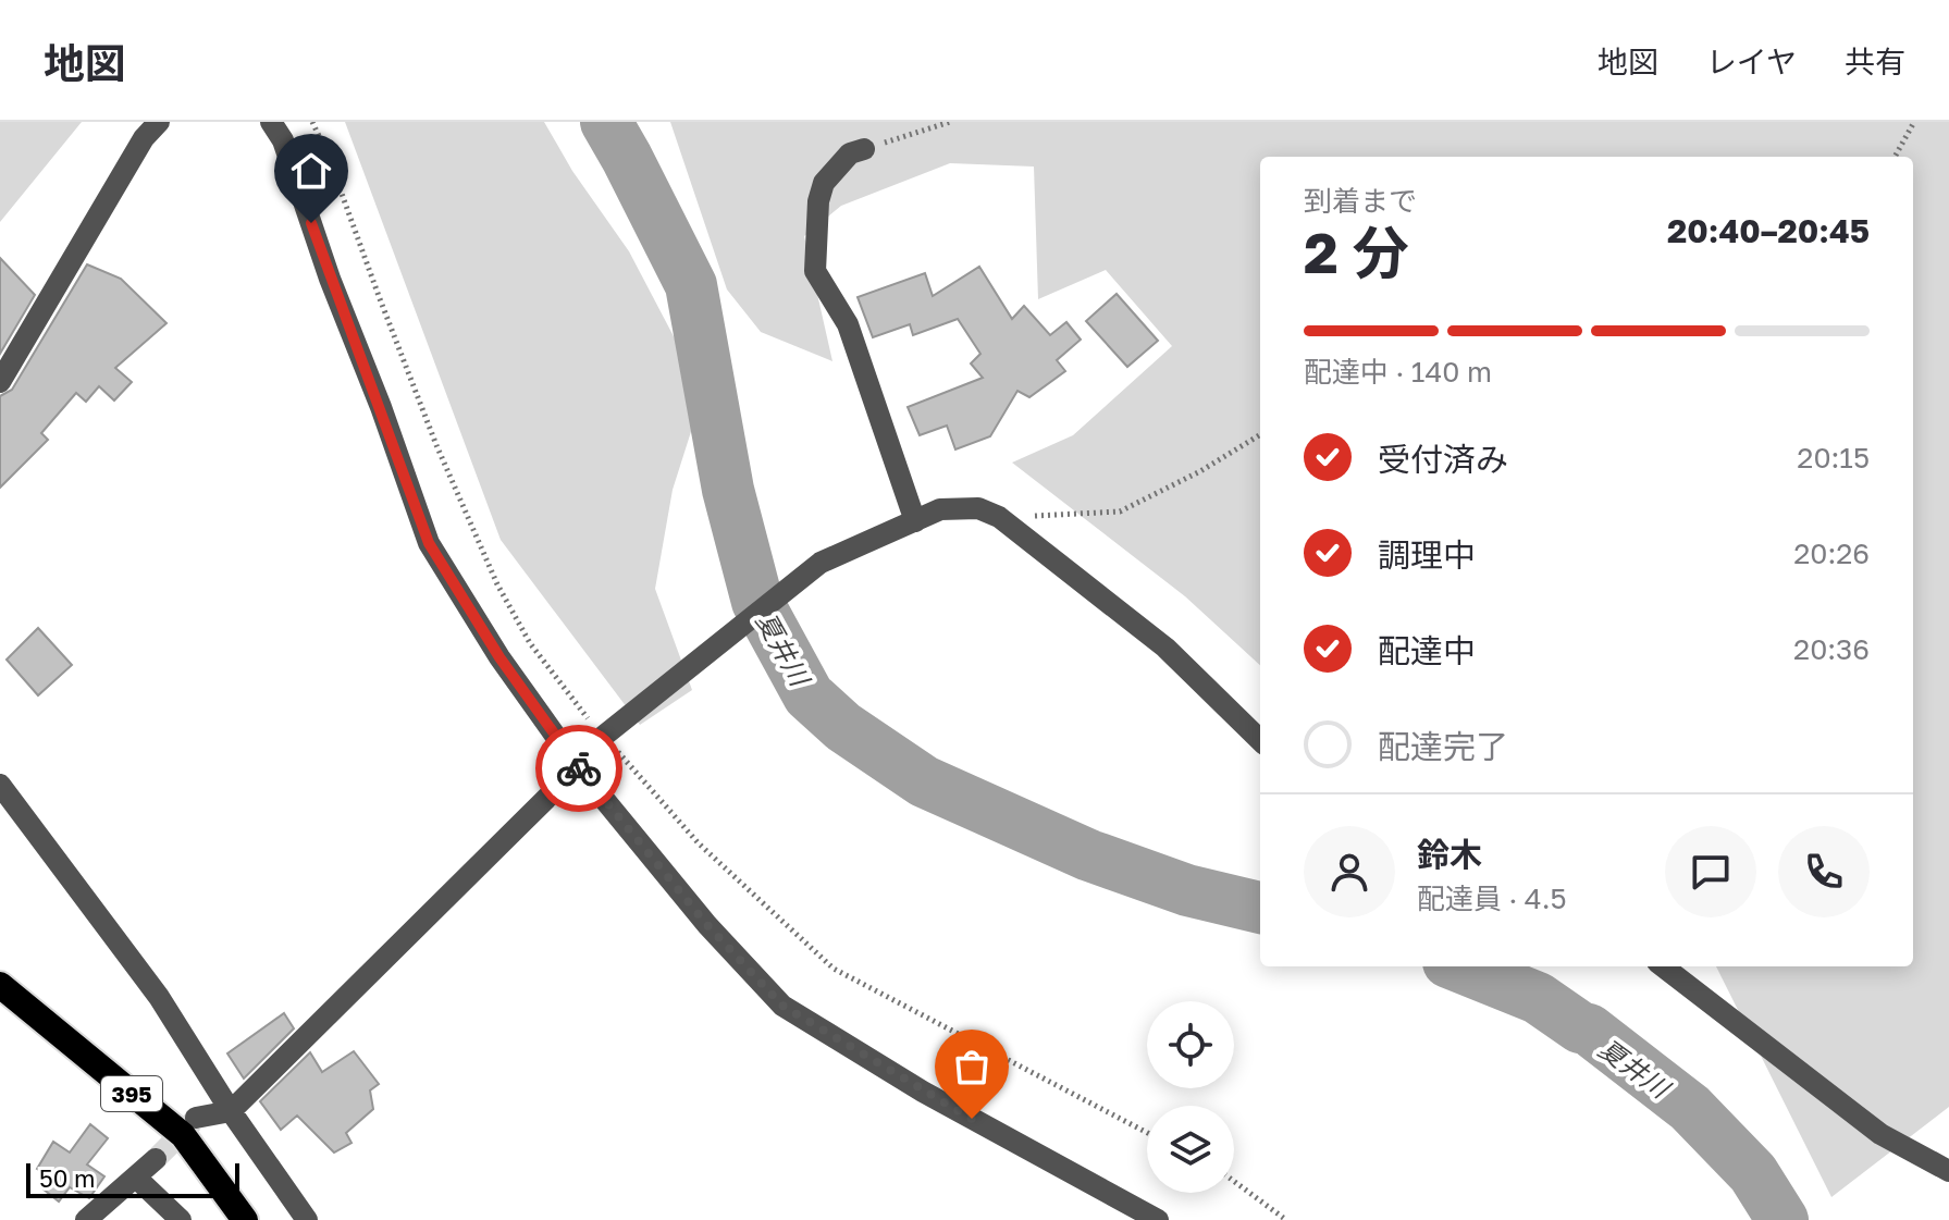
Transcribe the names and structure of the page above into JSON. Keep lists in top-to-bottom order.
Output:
{
  "streets": {
    "highway": ["395"]
  },
  "water": ["夏井川"],
  "scale_bar": "50 m",
  "page": {
    "header": "地図",
    "nav": ["地図", "レイヤ", "共有"],
    "heading": ["2 分", "到着まで", "20:40–20:45"],
    "panel": ["鈴木", "配達員 · 4.5"],
    "bar": "配達中 · 140 m",
    "list": [
      ["受付済み", "20:15"],
      ["調理中", "20:26"],
      ["配達中", "20:36"],
      "配達完了"
    ],
    "scale": "50 m"
  }
}
